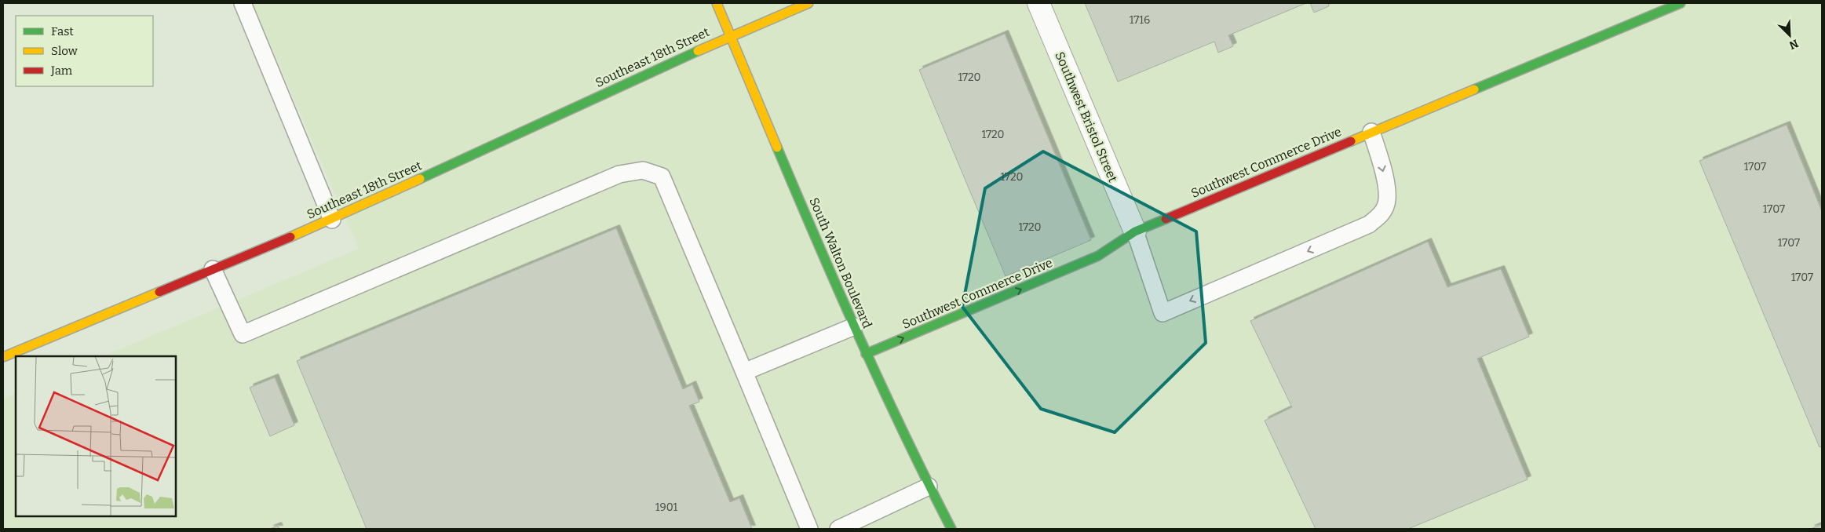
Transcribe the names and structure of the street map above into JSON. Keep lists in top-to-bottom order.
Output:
{
  "streets": {
    "street": [
      "Southeast 18th Street",
      "Southwest Bristol Street",
      "Southwest Commerce Drive",
      "South Walton Boulevard"
    ]
  },
  "crossings": [
    ["Southeast 18th Street", "South Walton Boulevard"],
    ["Southwest Bristol Street", "Southwest Commerce Drive"],
    ["Southwest Commerce Drive", "South Walton Boulevard"]
  ],
  "house_numbers": [
    "1716",
    "1720",
    "1720",
    "1707",
    "1720",
    "1707",
    "1720",
    "1707",
    "1707",
    "1901"
  ],
  "legend": ["Fast", "Slow", "Jam"],
  "north": "bottom right"
}
